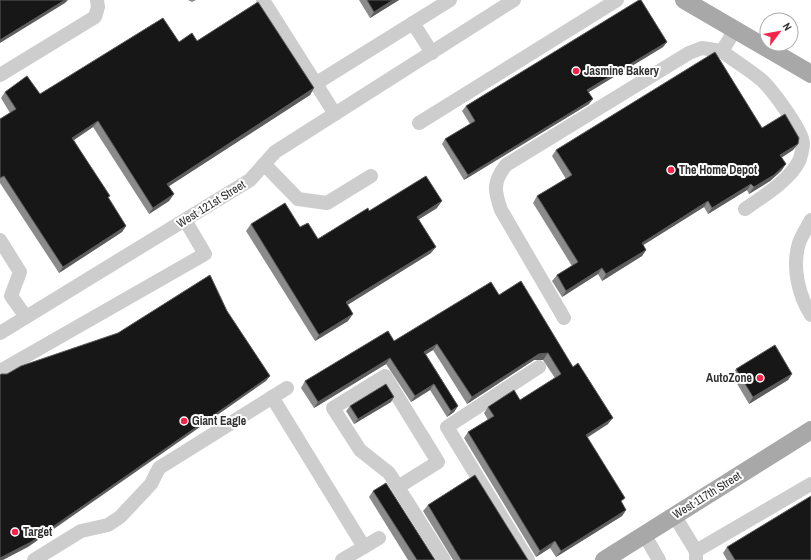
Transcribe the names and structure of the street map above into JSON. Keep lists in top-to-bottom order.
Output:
{
  "streets": {
    "main road": ["West 117th Street"],
    "street": ["West 121st Street"]
  },
  "places": [
    "Jasmine Bakery",
    "The Home Depot",
    "AutoZone",
    "Giant Eagle",
    "Target"
  ],
  "north": "top right"
}
